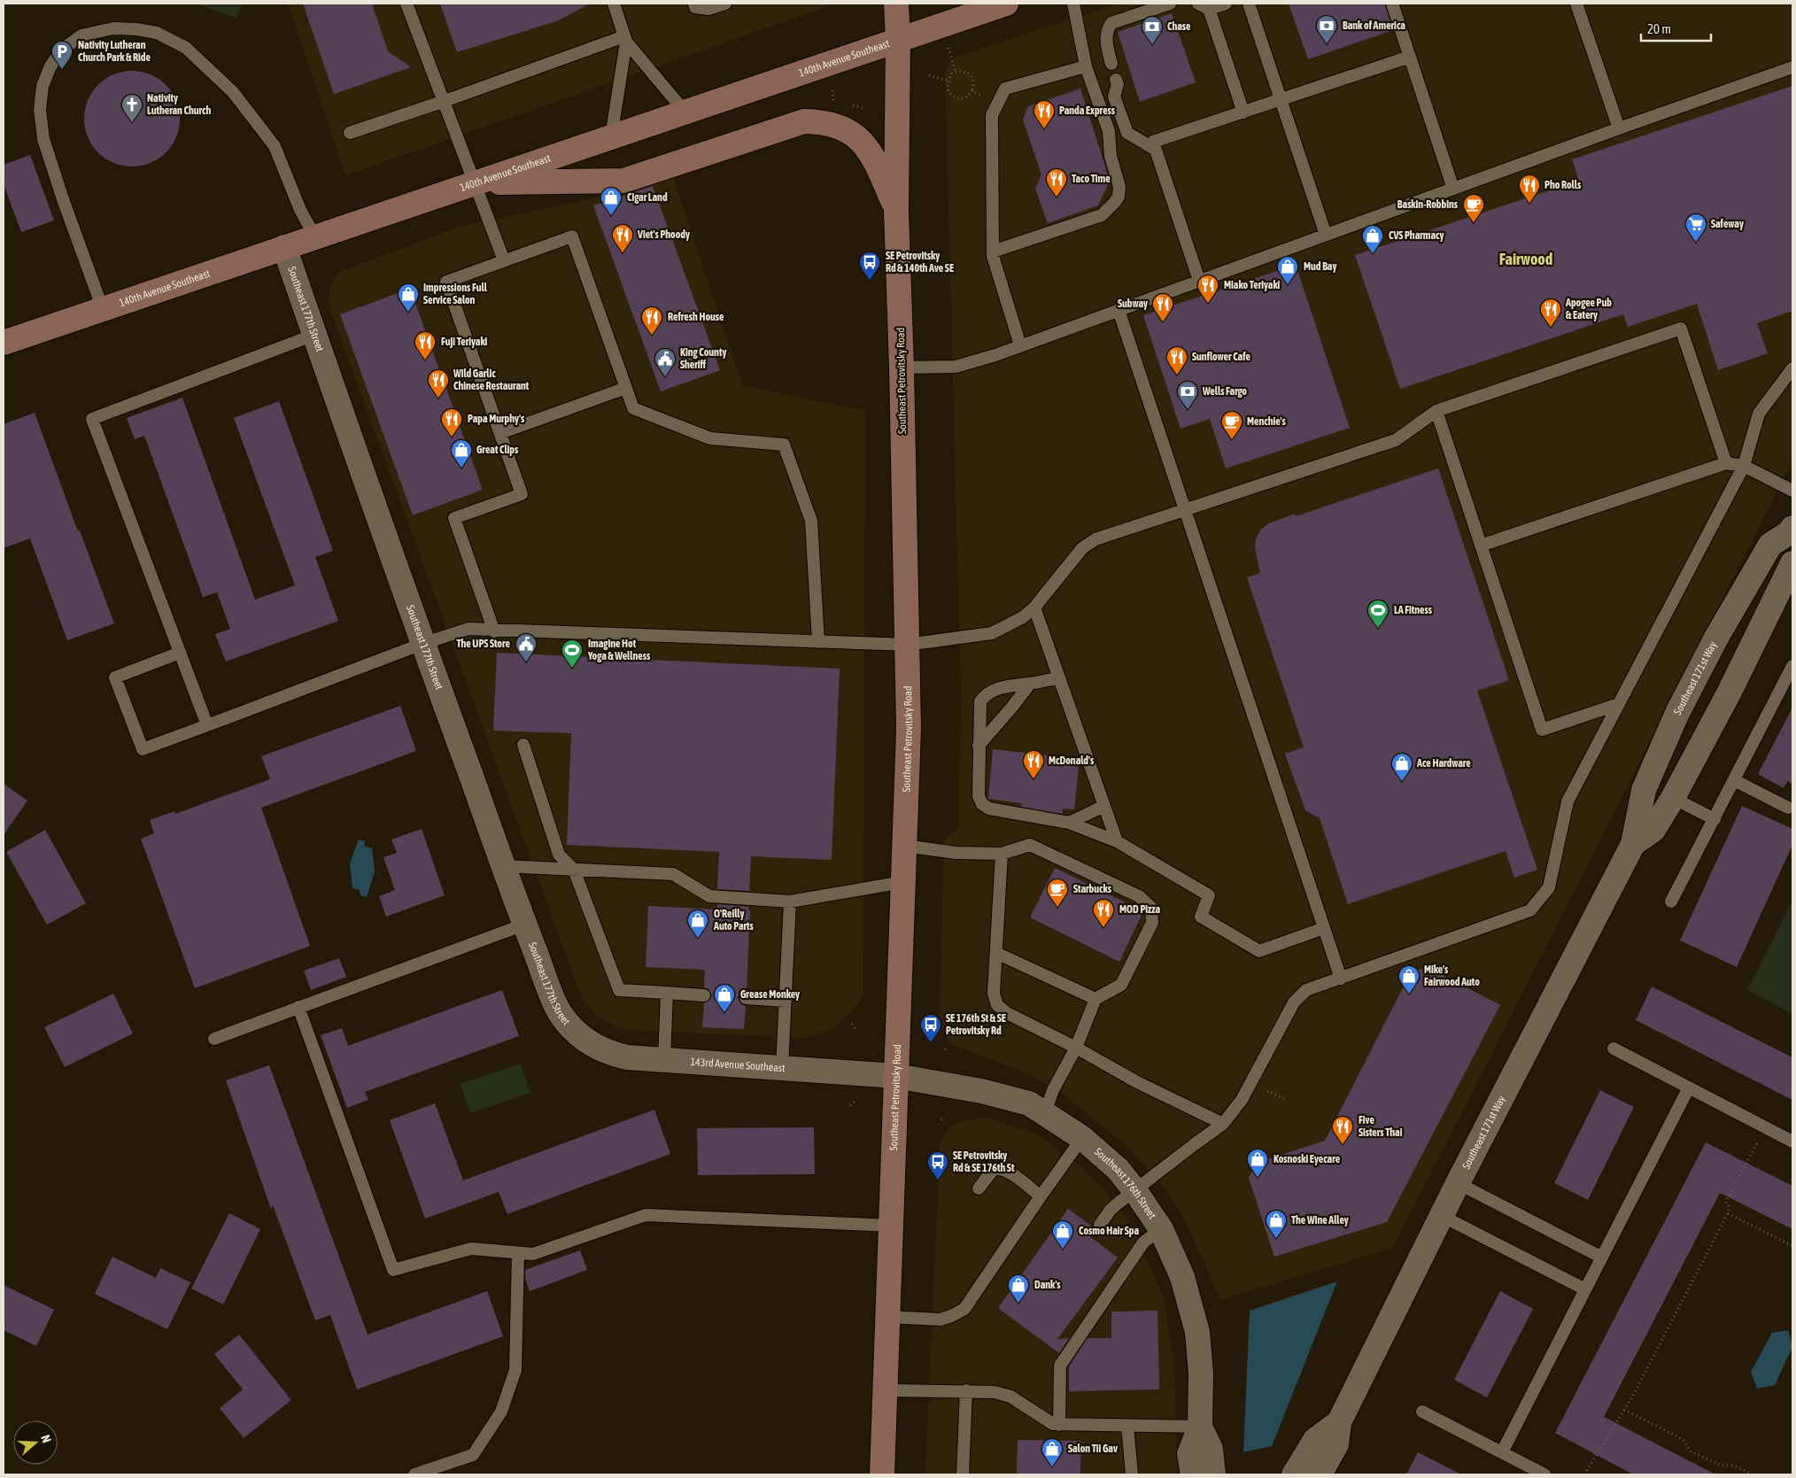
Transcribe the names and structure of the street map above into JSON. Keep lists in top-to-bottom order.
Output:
{
  "streets": {
    "main road": ["140th Avenue Southeast", "Southeast Petrovitsky Road"],
    "street": [
      "Southeast 177th Street",
      "Southeast 171st Way",
      "143rd Avenue Southeast",
      "Southeast 176th Street"
    ]
  },
  "crossings": [
    ["140th Avenue Southeast", "Southeast 177th Street"],
    ["140th Avenue Southeast", "Southeast Petrovitsky Road"],
    ["Southeast 177th Street", "143rd Avenue Southeast"],
    ["Southeast Petrovitsky Road", "143rd Avenue Southeast"],
    ["Southeast Petrovitsky Road", "Southeast 176th Street"],
    ["143rd Avenue Southeast", "Southeast 176th Street"]
  ],
  "districts": ["Fairwood"],
  "places": {
    "bank": ["Bank of America", "Chase", "Wells Fargo"],
    "parking": ["Nativity Lutheran Church Park & Ride"],
    "church": ["Nativity Lutheran Church"],
    "restaurant": [
      "Panda Express",
      "Taco Time",
      "Pho Rolls",
      "Viet's Phoody",
      "Miako Teriyaki",
      "Subway",
      "Apogee Pub & Eatery",
      "Refresh House",
      "Fuji Teriyaki",
      "Sunflower Cafe",
      "Wild Garlic Chinese Restaurant",
      "Papa Murphy's",
      "McDonald's",
      "MOD Pizza",
      "Five Sisters Thai"
    ],
    "shop": [
      "Cigar Land",
      "CVS Pharmacy",
      "Mud Bay",
      "Impressions Full Service Salon",
      "Great Clips",
      "Ace Hardware",
      "O'Reilly Auto Parts",
      "Mike's Fairwood Auto",
      "Grease Monkey",
      "Kosnoski Eyecare",
      "The Wine Alley",
      "Cosmo Hair Spa",
      "Dank's",
      "Salon Tii Gav"
    ],
    "cafe": ["Baskin-Robbins", "Menchie's", "Starbucks"],
    "supermarket": ["Safeway"],
    "bus stop": ["SE Petrovitsky Rd & 140th Ave SE", "SE 176th St & SE Petrovitsky Rd", "SE Petrovitsky Rd & SE 176th St"],
    "public building": ["King County Sheriff", "The UPS Store"],
    "sports": ["LA Fitness", "Imagine Hot Yoga & Wellness"]
  },
  "scale_bar": "20 m",
  "north": "right"
}
